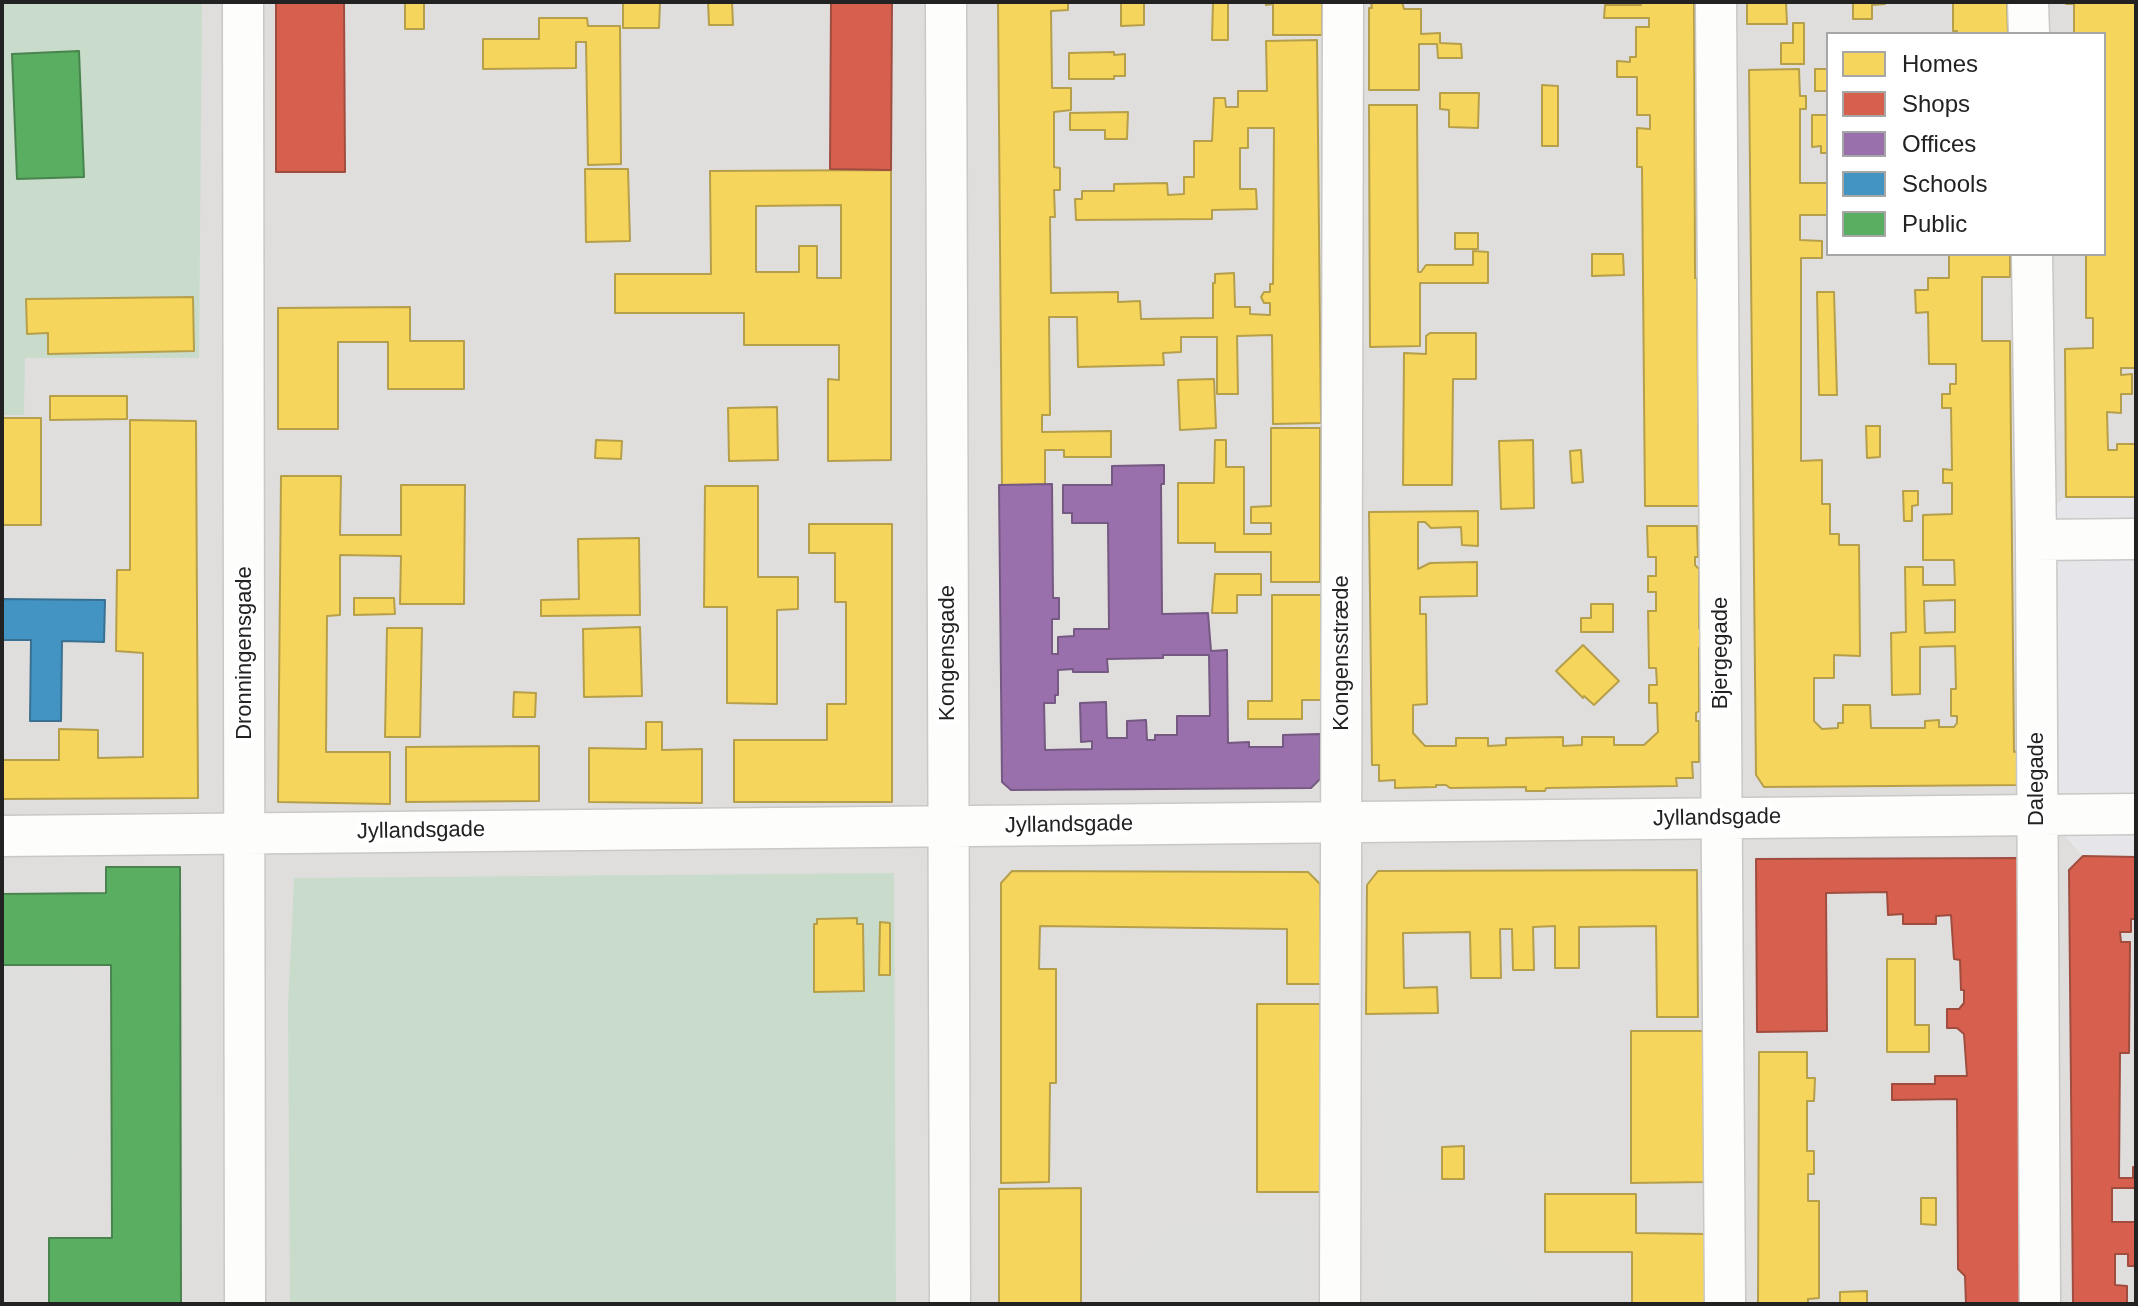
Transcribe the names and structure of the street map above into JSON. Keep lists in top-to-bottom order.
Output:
{
  "streets": {
    "street": [
      "Dronningensgade",
      "Kongensgade",
      "Kongensstræde",
      "Bjergegade",
      "Dalegade",
      "Jyllandsgade"
    ]
  },
  "crossings": [
    ["Dronningensgade", "Jyllandsgade"],
    ["Kongensgade", "Jyllandsgade"],
    ["Kongensstræde", "Jyllandsgade"],
    ["Bjergegade", "Jyllandsgade"],
    ["Dalegade", "Jyllandsgade"]
  ],
  "legend": [
    "Homes",
    "Shops",
    "Offices",
    "Schools",
    "Public"
  ]
}
